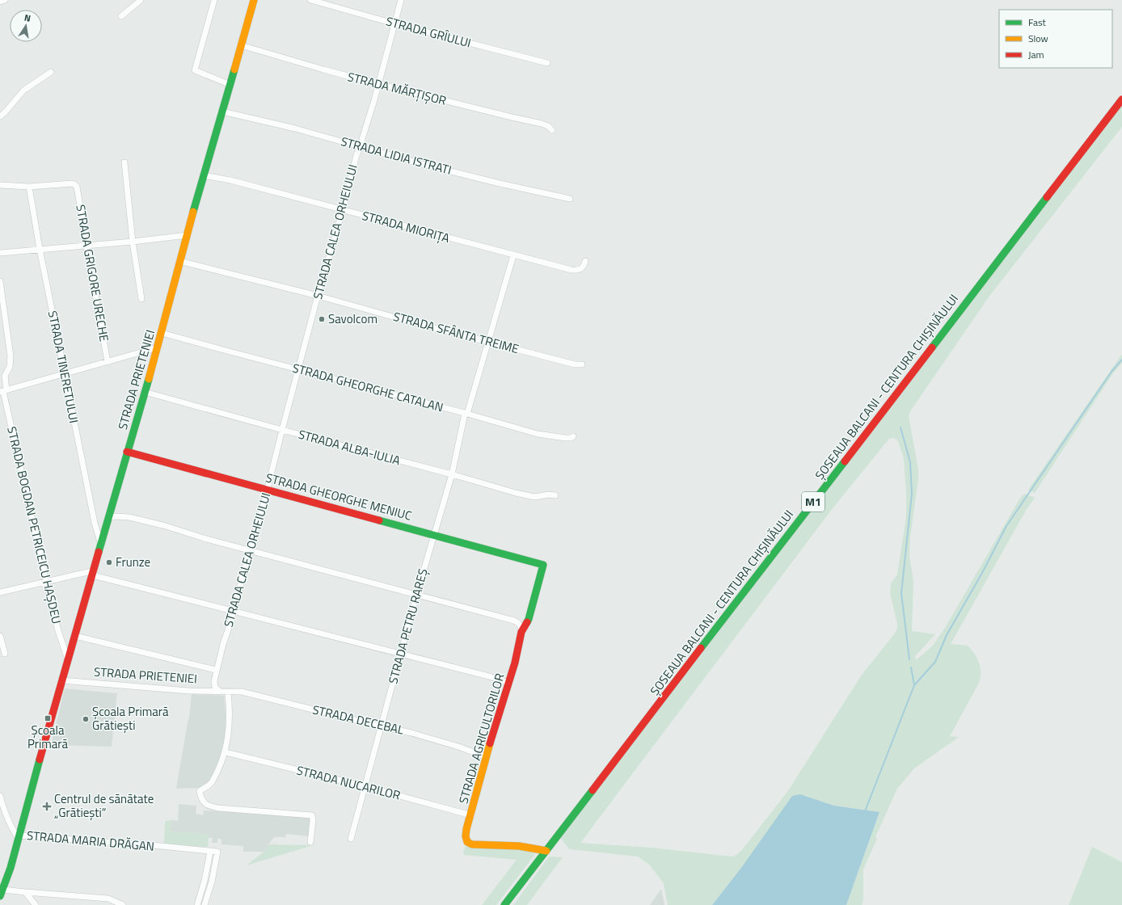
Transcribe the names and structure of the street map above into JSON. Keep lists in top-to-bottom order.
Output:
{
  "streets": {
    "main road": [
      "STRADA PRIETENIEI",
      "ȘOSEAUA BALCANI - CENTURA CHIȘINĂULUI",
      "STRADA GHEORGHE MENIUC",
      "M1",
      "STRADA AGRICULTORILOR"
    ],
    "street": [
      "STRADA GRÎULUI",
      "STRADA MĂRȚIȘOR",
      "STRADA LIDIA ISTRATI",
      "STRADA MIORIȚA",
      "STRADA CALEA ORHEIULUI",
      "STRADA GRIGORE URECHE",
      "STRADA SFÂNTA TREIME",
      "STRADA TINERETULUI",
      "STRADA GHEORGHE CATALAN",
      "STRADA ALBA-IULIA",
      "STRADA BOGDAN PETRICEICU HAȘDEU",
      "STRADA PETRU RAREȘ",
      "STRADA DECEBAL",
      "STRADA NUCARILOR",
      "STRADA MARIA DRĂGAN"
    ]
  },
  "crossings": [
    ["STRADA GRÎULUI", "STRADA CALEA ORHEIULUI"],
    ["STRADA MĂRȚIȘOR", "STRADA CALEA ORHEIULUI"],
    ["STRADA MĂRȚIȘOR", "STRADA PRIETENIEI"],
    ["STRADA LIDIA ISTRATI", "STRADA CALEA ORHEIULUI"],
    ["STRADA LIDIA ISTRATI", "STRADA PRIETENIEI"],
    ["STRADA MIORIȚA", "STRADA CALEA ORHEIULUI"],
    ["STRADA MIORIȚA", "STRADA PRIETENIEI"],
    ["STRADA MIORIȚA", "STRADA PETRU RAREȘ"],
    ["STRADA CALEA ORHEIULUI", "STRADA SFÂNTA TREIME"],
    ["STRADA CALEA ORHEIULUI", "STRADA PRIETENIEI"],
    ["STRADA CALEA ORHEIULUI", "STRADA GHEORGHE CATALAN"],
    ["STRADA CALEA ORHEIULUI", "STRADA ALBA-IULIA"],
    ["STRADA CALEA ORHEIULUI", "STRADA GHEORGHE MENIUC"],
    ["STRADA GRIGORE URECHE", "STRADA TINERETULUI"],
    ["STRADA SFÂNTA TREIME", "STRADA PRIETENIEI"],
    ["STRADA SFÂNTA TREIME", "STRADA PETRU RAREȘ"],
    ["STRADA TINERETULUI", "STRADA PRIETENIEI"],
    ["STRADA PRIETENIEI", "STRADA GHEORGHE CATALAN"],
    ["STRADA PRIETENIEI", "STRADA ALBA-IULIA"],
    ["STRADA PRIETENIEI", "STRADA GHEORGHE MENIUC"],
    ["STRADA PRIETENIEI", "STRADA BOGDAN PETRICEICU HAȘDEU"],
    ["STRADA PRIETENIEI", "STRADA DECEBAL"],
    ["STRADA PRIETENIEI", "STRADA MARIA DRĂGAN"],
    ["ȘOSEAUA BALCANI - CENTURA CHIȘINĂULUI", "STRADA AGRICULTORILOR"],
    ["STRADA GHEORGHE CATALAN", "STRADA PETRU RAREȘ"],
    ["STRADA ALBA-IULIA", "STRADA PETRU RAREȘ"],
    ["STRADA GHEORGHE MENIUC", "STRADA PETRU RAREȘ"],
    ["STRADA GHEORGHE MENIUC", "STRADA AGRICULTORILOR"],
    ["STRADA PETRU RAREȘ", "STRADA DECEBAL"],
    ["STRADA PETRU RAREȘ", "STRADA NUCARILOR"],
    ["STRADA DECEBAL", "STRADA AGRICULTORILOR"],
    ["STRADA AGRICULTORILOR", "STRADA NUCARILOR"]
  ],
  "places": {
    "other": ["Savolcom", "Frunze", "Școala Primară Grătiești"],
    "transit": ["Școala Primară"],
    "health": ["Centrul de sănătate „Grătiești“"]
  },
  "legend": ["Fast", "Slow", "Jam"],
  "north": "top"
}
